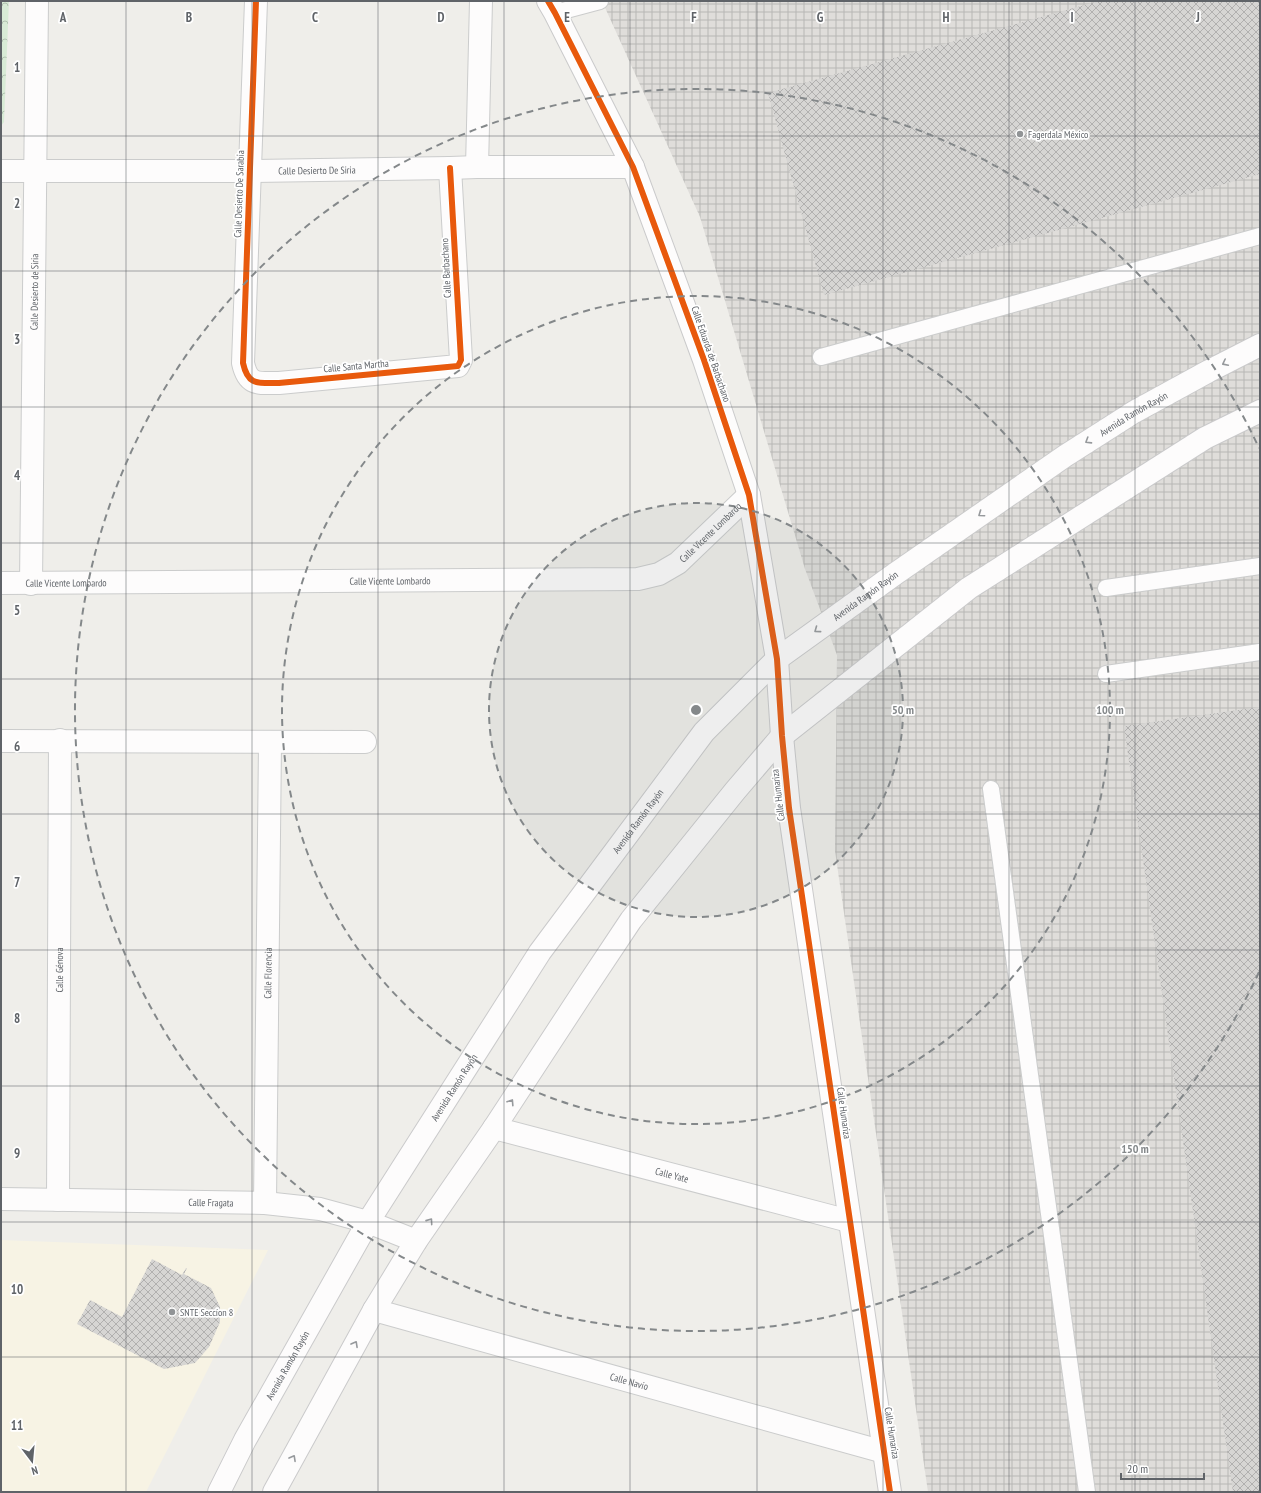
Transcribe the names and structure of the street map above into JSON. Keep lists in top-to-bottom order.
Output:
{
  "streets": {
    "street": [
      "Calle Desierto De Siria",
      "Calle Desierto De Sarabia",
      "Calle Barbachano",
      "Calle Desierto de Siria",
      "Calle Eduarda de Barbachano",
      "Calle Santa Martha",
      "Avenida Ramón Rayón",
      "Calle Vicente Lombardo",
      "Calle Humariza",
      "Calle Génova",
      "Calle Florencia",
      "Calle Yate",
      "Calle Fragata",
      "Calle Navío"
    ]
  },
  "crossings": [
    ["Calle Desierto De Siria", "Calle Desierto De Sarabia"],
    ["Calle Desierto De Siria", "Calle Barbachano"],
    ["Calle Desierto De Siria", "Calle Desierto de Siria"],
    ["Calle Desierto De Siria", "Calle Eduarda de Barbachano"],
    ["Calle Desierto De Sarabia", "Calle Santa Martha"],
    ["Calle Barbachano", "Calle Santa Martha"],
    ["Calle Desierto de Siria", "Calle Vicente Lombardo"],
    ["Calle Eduarda de Barbachano", "Avenida Ramón Rayón"],
    ["Calle Eduarda de Barbachano", "Calle Vicente Lombardo"],
    ["Calle Eduarda de Barbachano", "Calle Humariza"],
    ["Avenida Ramón Rayón", "Calle Fragata"],
    ["Calle Humariza", "Calle Yate"],
    ["Calle Humariza", "Calle Navío"],
    ["Calle Génova", "Calle Fragata"],
    ["Calle Florencia", "Calle Fragata"]
  ],
  "places": ["Fagerdala México", "SNTE Seccíon 8"],
  "scale_bar": "20 m",
  "north": "bottom",
  "grid": {
    "columns": [
      "A",
      "B",
      "C",
      "D",
      "E",
      "F",
      "G",
      "H",
      "I",
      "J"
    ],
    "rows": [
      "1",
      "2",
      "3",
      "4",
      "5",
      "6",
      "7",
      "8",
      "9",
      "10",
      "11"
    ]
  },
  "rings": ["50 m", "100 m", "150 m"]
}
